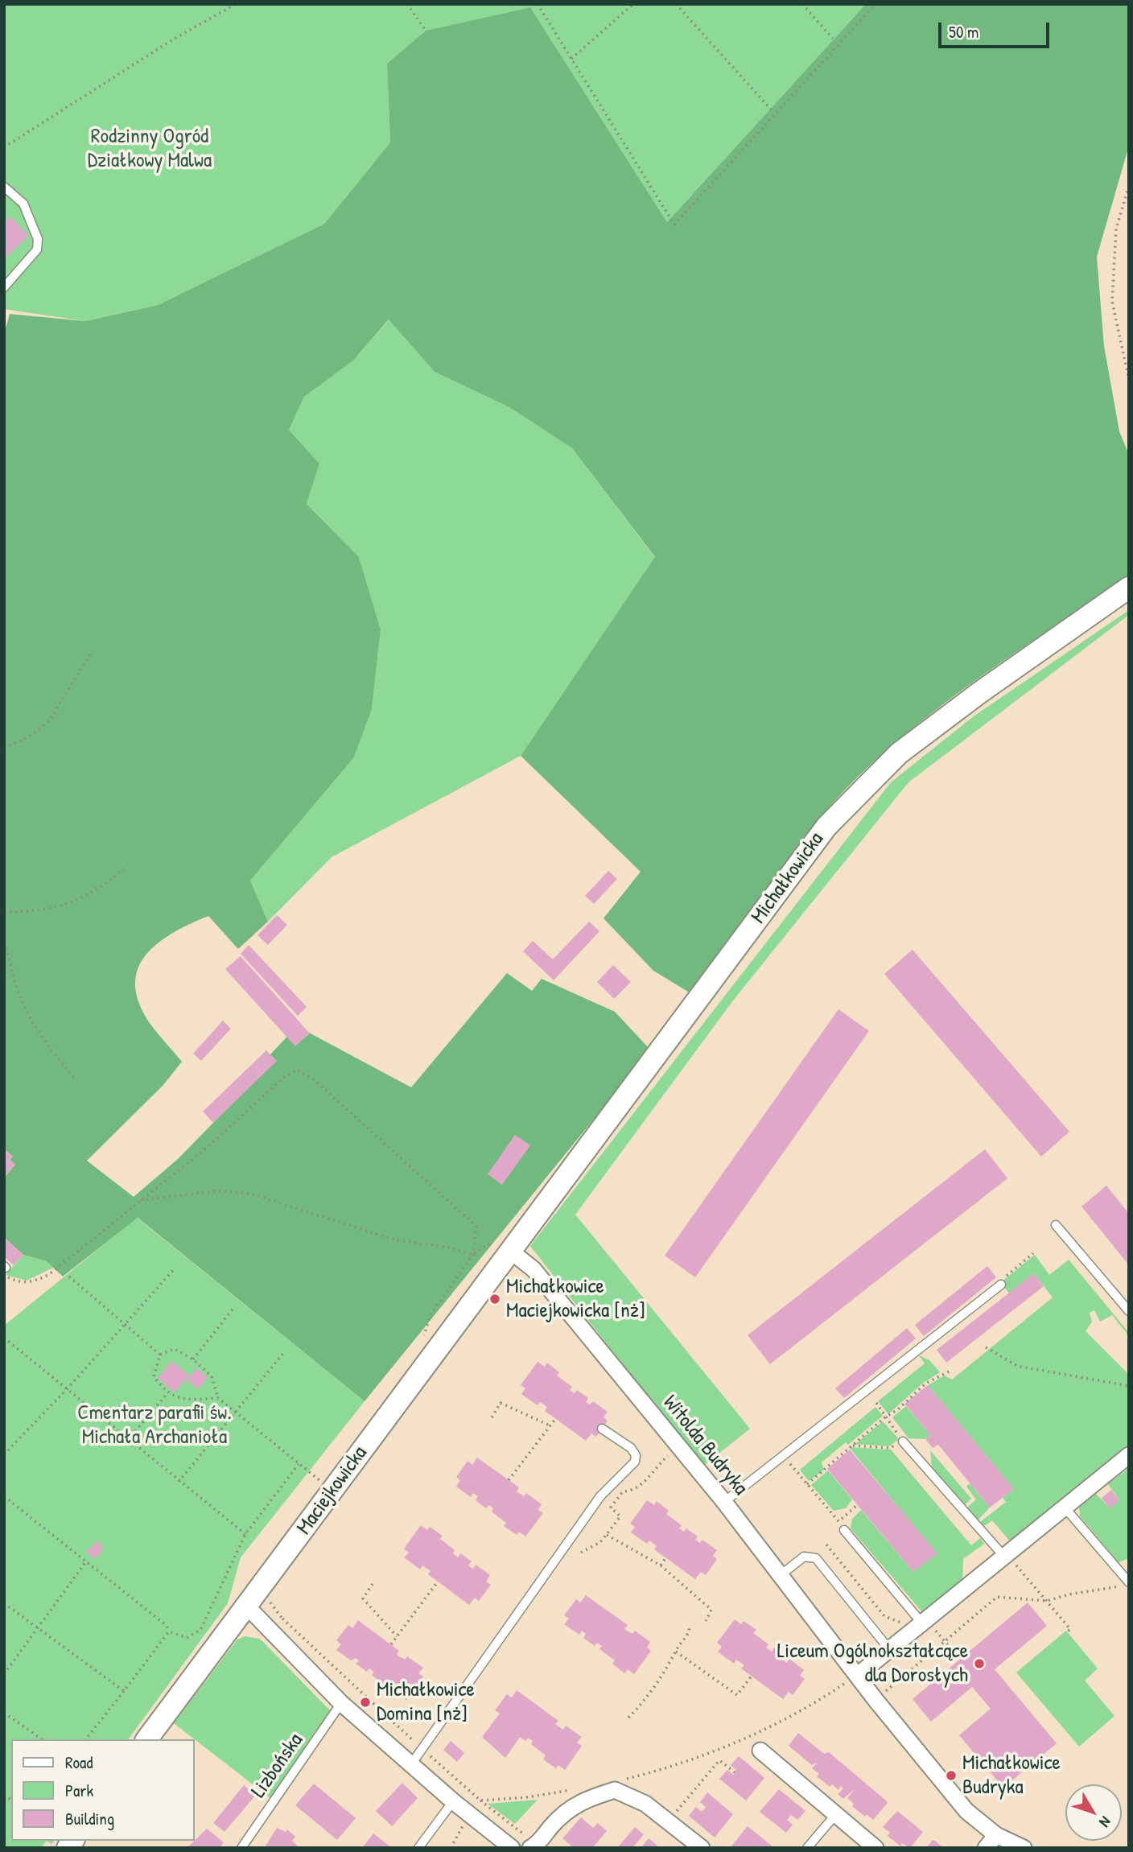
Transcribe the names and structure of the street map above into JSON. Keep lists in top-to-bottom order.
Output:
{
  "streets": {
    "street": ["Michałkowicka", "Witolda Budryka", "Maciejkowicka"],
    "lane": ["Lizbońska"]
  },
  "crossings": [
    ["Michałkowicka", "Witolda Budryka"],
    ["Michałkowicka", "Maciejkowicka"],
    ["Witolda Budryka", "Maciejkowicka"]
  ],
  "parks": ["Rodzinny Ogród Działkowy Malwa", "Cmentarz parafii św. Michała Archanioła"],
  "places": [
    "Michałkowice Maciejkowicka [nż]",
    "Liceum Ogólnokształcące dla Dorosłych",
    "Michałkowice Domina [nż]",
    "Michałkowice Budryka"
  ],
  "legend": ["Road", "Park", "Building"],
  "scale_bar": "50 m",
  "north": "bottom right"
}
